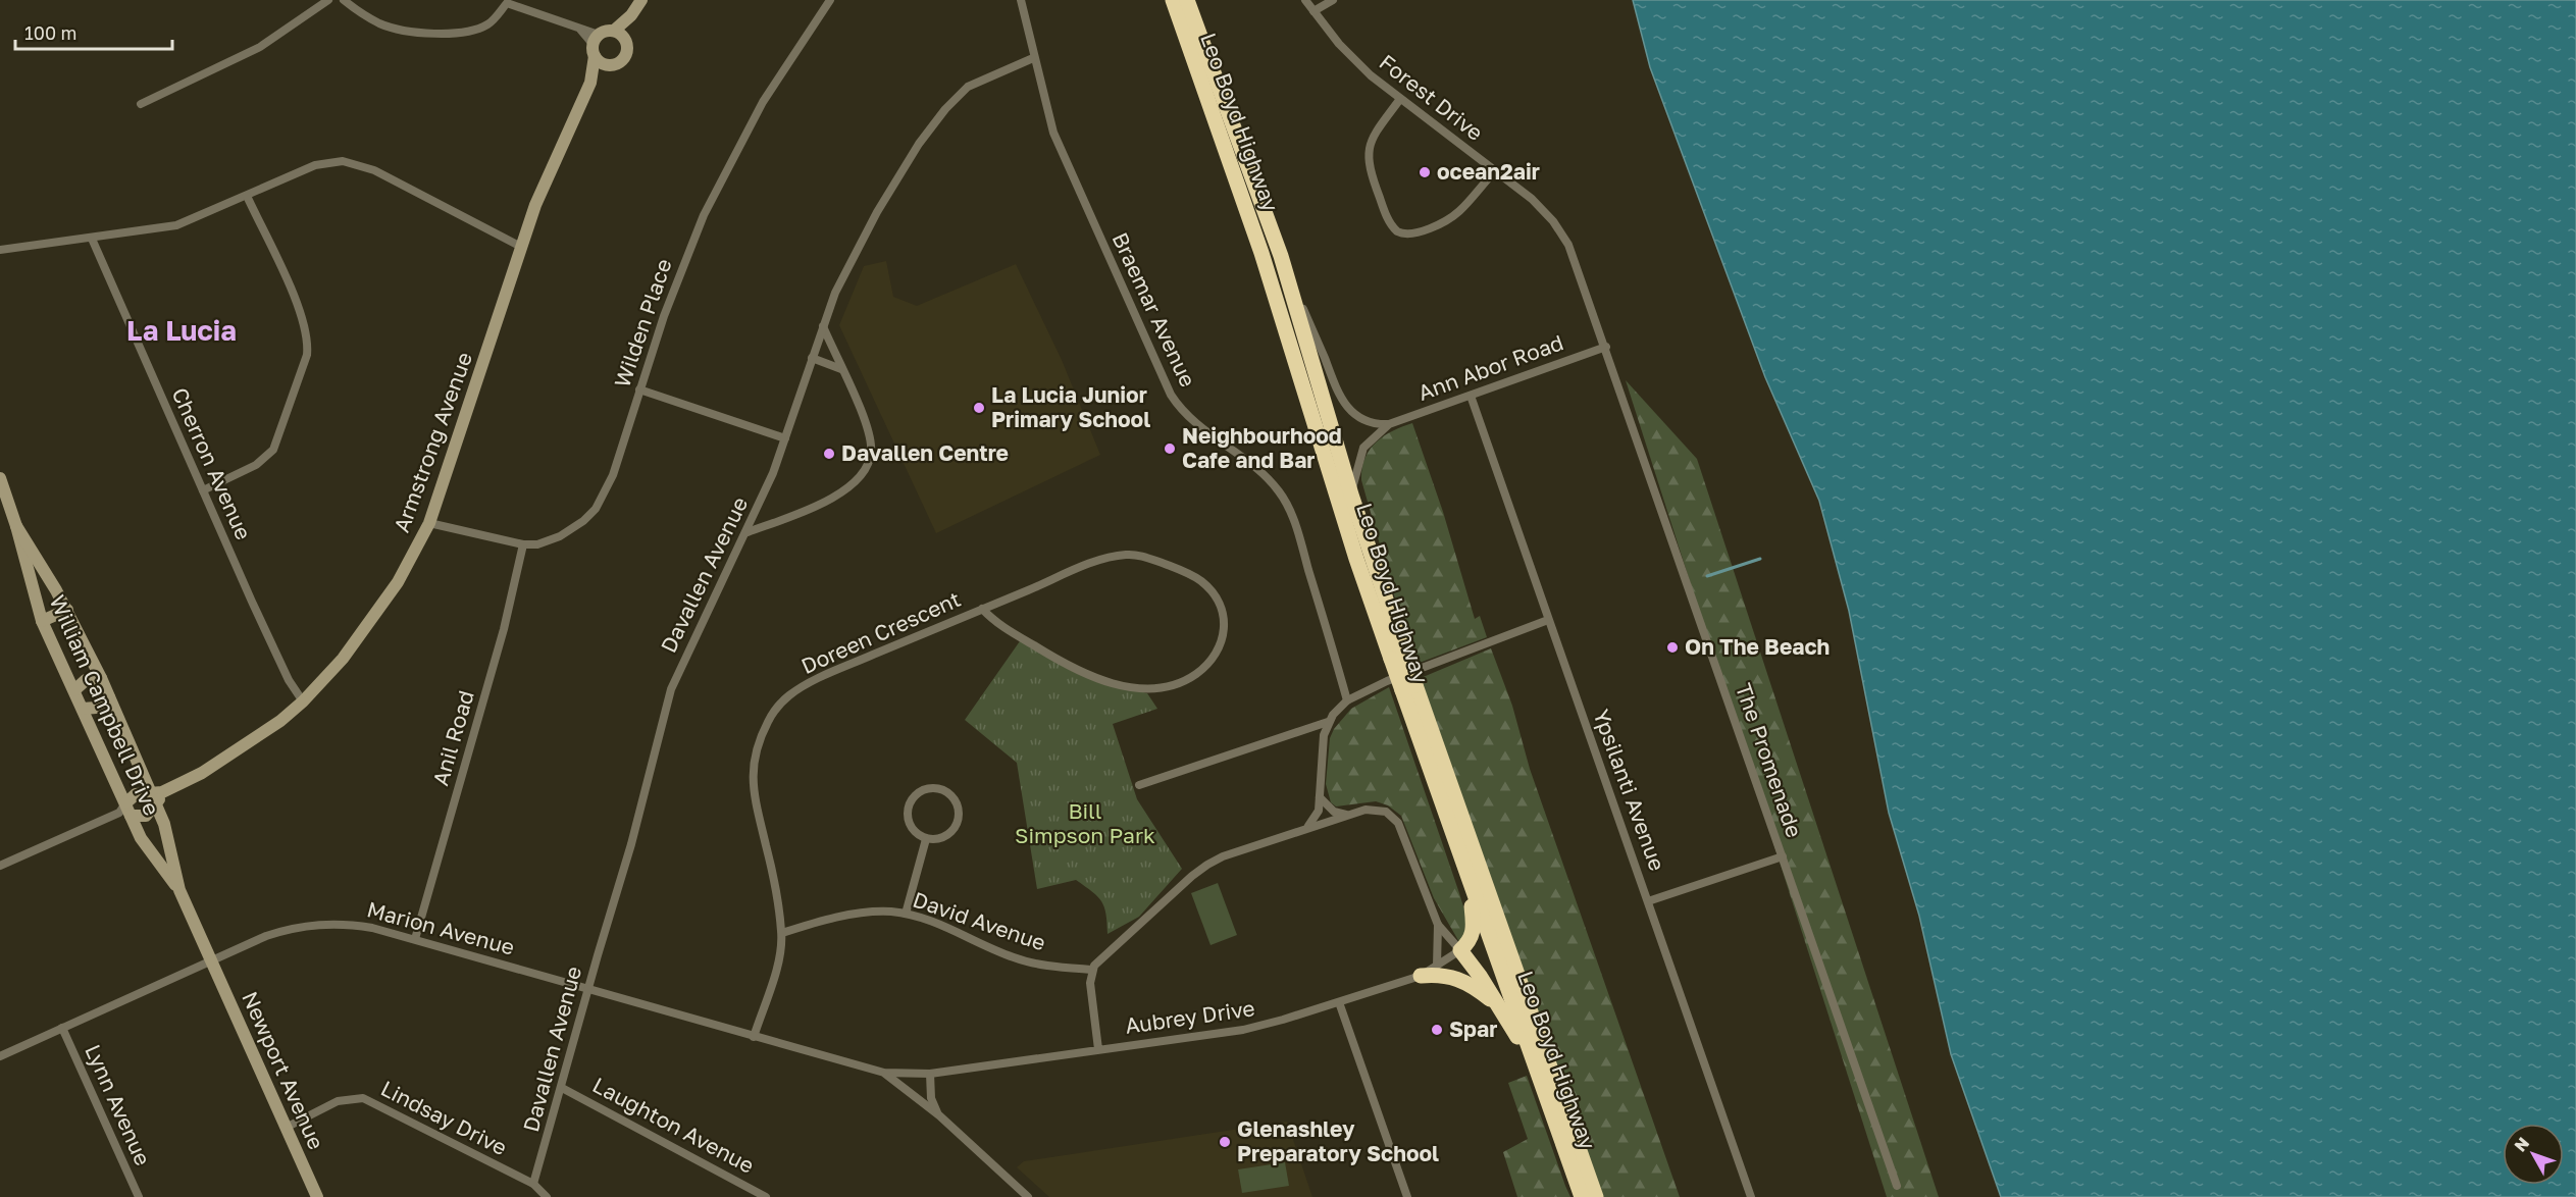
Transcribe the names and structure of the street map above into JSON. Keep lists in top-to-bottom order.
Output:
{
  "streets": {
    "highway": ["Leo Boyd Highway"],
    "street": [
      "Forest Drive",
      "Braemar Avenue",
      "Wilden Place",
      "Ann Abor Road",
      "Armstrong Avenue",
      "Cherron Avenue",
      "Davallen Avenue",
      "Doreen Crescent",
      "William Campbell Drive",
      "Anil Road",
      "The Promenade",
      "Ypsilanti Avenue",
      "David Avenue",
      "Marion Avenue",
      "Aubrey Drive",
      "Newport Avenue",
      "Lynn Avenue",
      "Lindsay Drive",
      "Laughton Avenue"
    ]
  },
  "crossings": [
    ["Forest Drive", "Ann Abor Road"],
    ["Forest Drive", "The Promenade"],
    ["Leo Boyd Highway", "Ann Abor Road"],
    ["Braemar Avenue", "Davallen Avenue"],
    ["Wilden Place", "Armstrong Avenue"],
    ["Wilden Place", "Anil Road"],
    ["Ann Abor Road", "The Promenade"],
    ["Ann Abor Road", "Ypsilanti Avenue"],
    ["Armstrong Avenue", "Cherron Avenue"],
    ["Armstrong Avenue", "William Campbell Drive"],
    ["Davallen Avenue", "Marion Avenue"],
    ["Davallen Avenue", "Lindsay Drive"],
    ["Davallen Avenue", "Laughton Avenue"],
    ["Doreen Crescent", "David Avenue"],
    ["Doreen Crescent", "Marion Avenue"],
    ["William Campbell Drive", "Marion Avenue"],
    ["William Campbell Drive", "Newport Avenue"],
    ["Anil Road", "Marion Avenue"],
    ["Marion Avenue", "Aubrey Drive"],
    ["Marion Avenue", "Newport Avenue"],
    ["Marion Avenue", "Lynn Avenue"],
    ["Newport Avenue", "Lindsay Drive"]
  ],
  "districts": ["La Lucia"],
  "parks": ["Bill Simpson Park"],
  "places": [
    "ocean2air",
    "La Lucia Junior Primary School",
    "Neighbourhood Cafe and Bar",
    "Davallen Centre",
    "On The Beach",
    "Spar",
    "Glenashley Preparatory School"
  ],
  "scale_bar": "100 m",
  "north": "top left"
}
